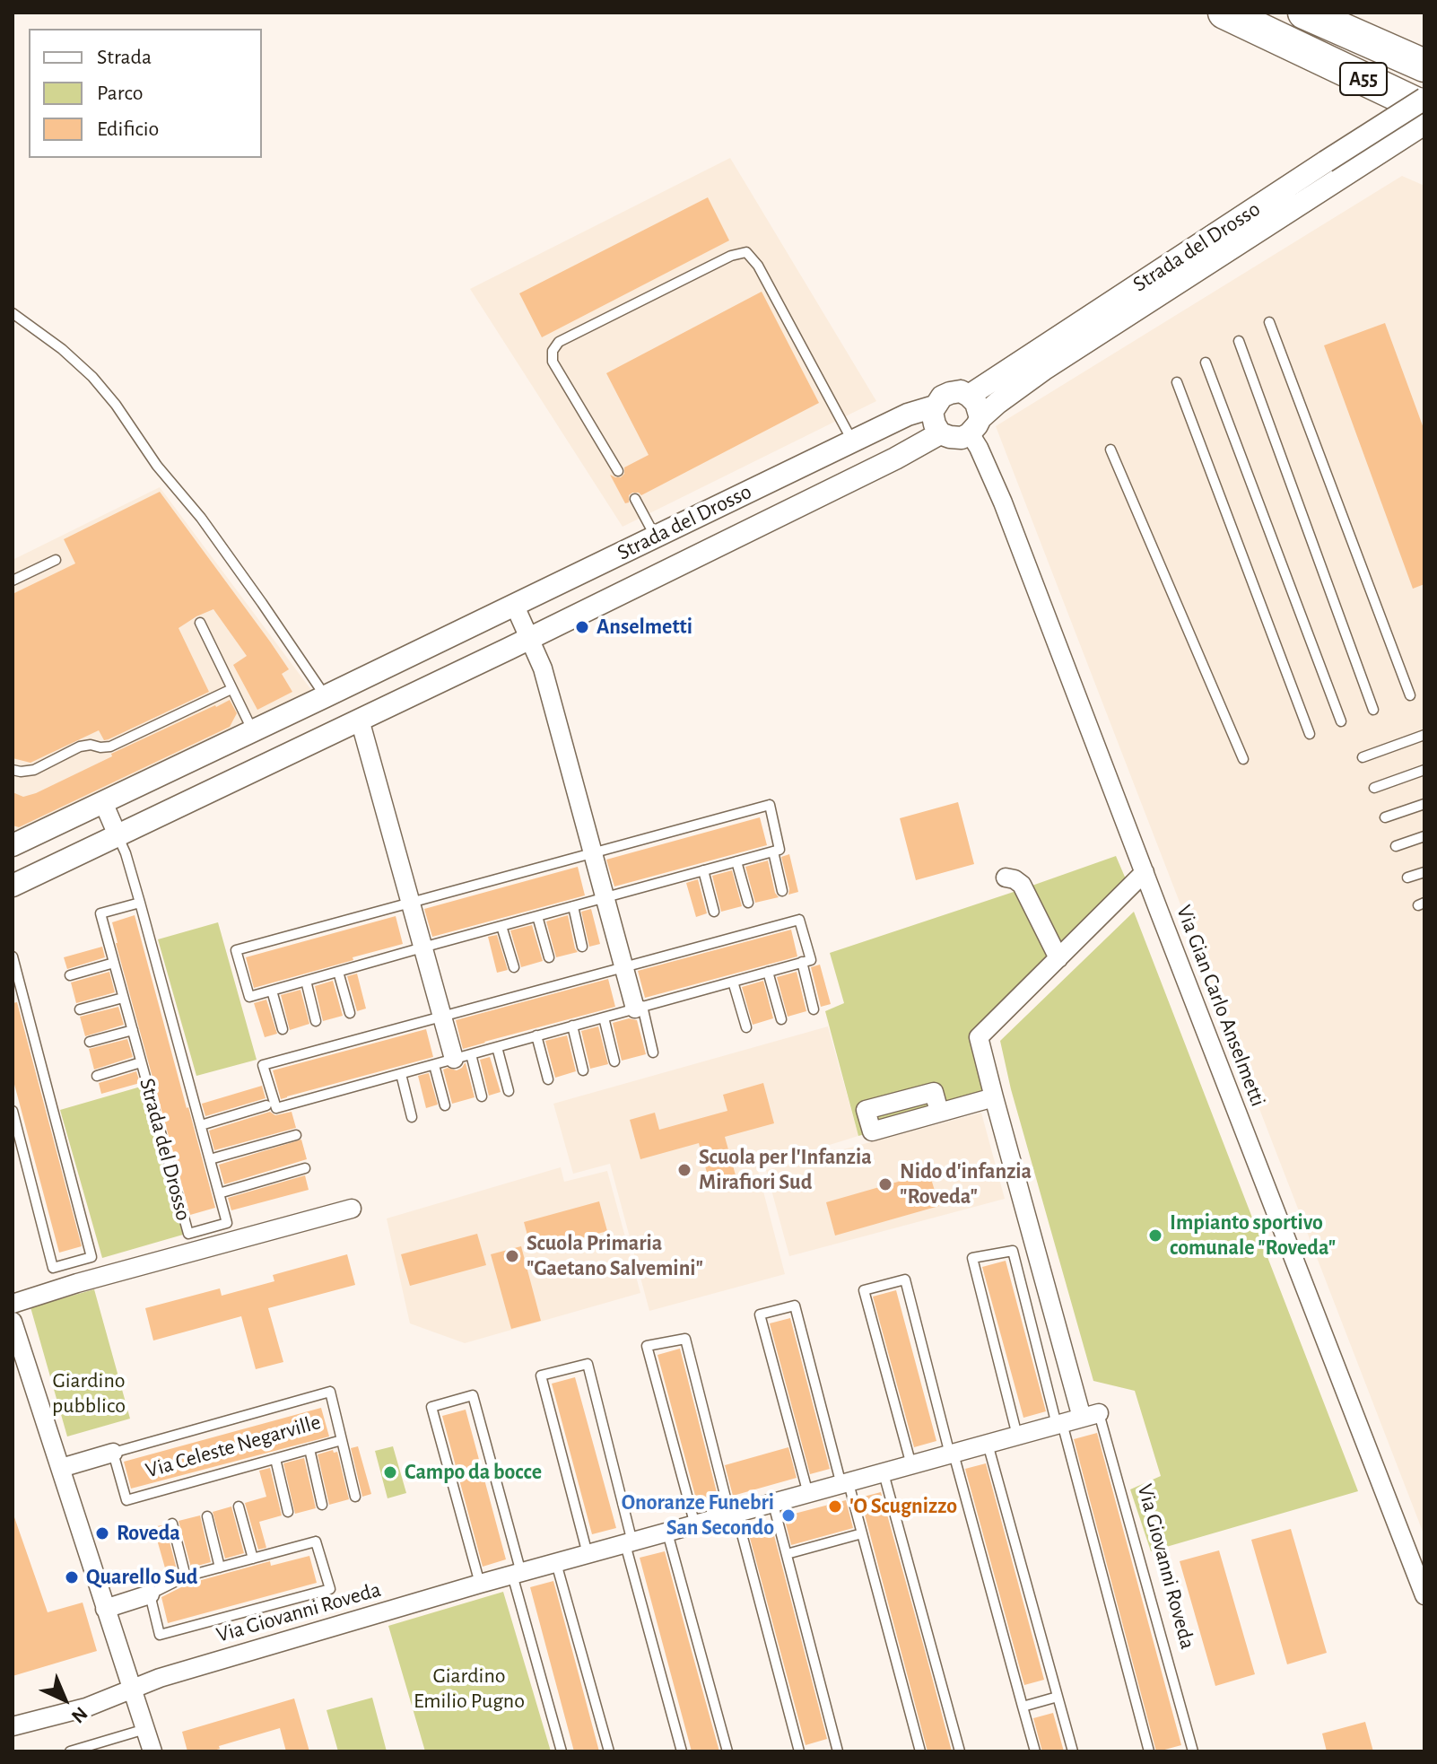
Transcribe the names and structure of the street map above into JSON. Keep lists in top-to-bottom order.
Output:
{
  "streets": {
    "highway": ["A55"],
    "street": [
      "Strada del Drosso",
      "Via Gian Carlo Anselmetti",
      "Via Celeste Negarville",
      "Via Giovanni Roveda"
    ]
  },
  "crossings": [
    ["Strada del Drosso", "Via Gian Carlo Anselmetti"],
    ["Via Gian Carlo Anselmetti", "Via Giovanni Roveda"]
  ],
  "parks": ["Giardino pubblico", "Giardino Emilio Pugno"],
  "places": [
    "Anselmetti",
    "Scuola per l'Infanzia Mirafiori Sud",
    "Nido d'infanzia \"Roveda\"",
    "Impianto sportivo comunale \"Roveda\"",
    "Scuola Primaria \"Gaetano Salvemini\"",
    "Campo da bocce",
    "'O Scugnizzo",
    "Onoranze Funebri San Secondo",
    "Roveda",
    "Quarello Sud"
  ],
  "legend": ["Strada", "Parco", "Edificio"],
  "north": "bottom right"
}
